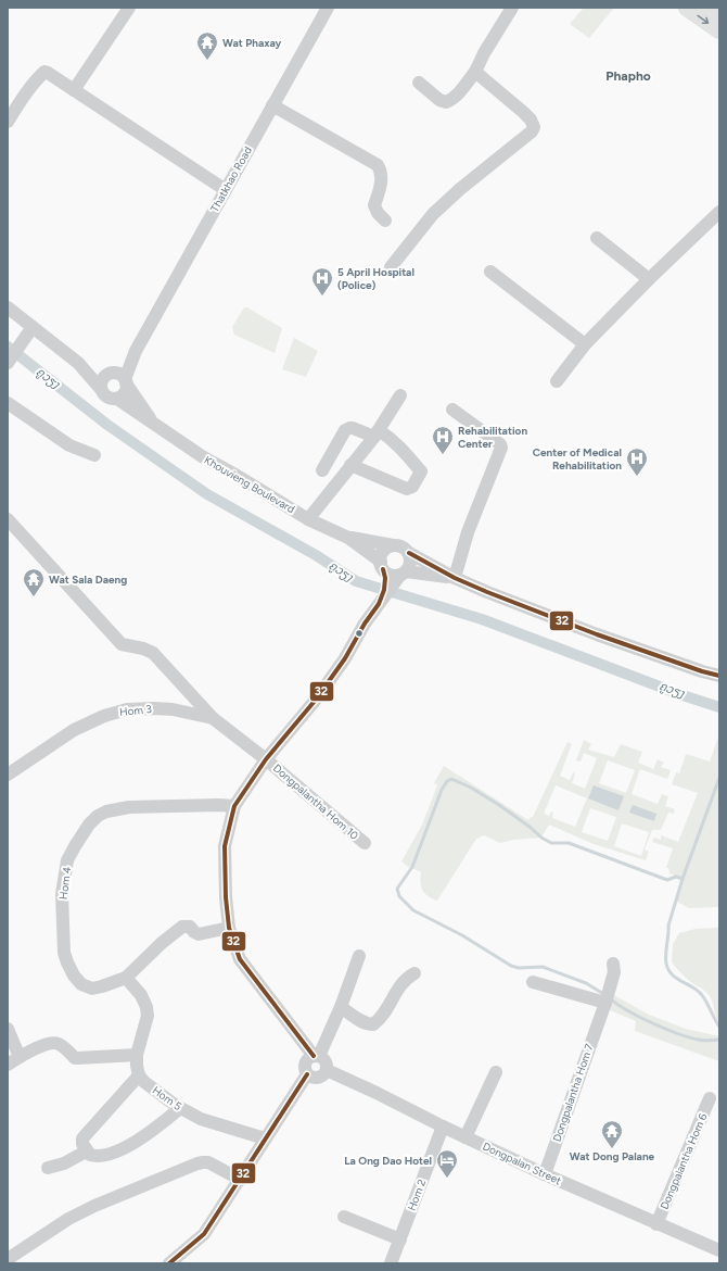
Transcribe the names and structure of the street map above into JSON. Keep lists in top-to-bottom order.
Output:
{
  "streets": {
    "street": [
      "Thatkhao Road",
      "Khouvieng Boulevard",
      "Hom 3",
      "Dongpalantha Hom 10",
      "Hom 4",
      "Dongpalantha Hom 7",
      "Hom 5",
      "Dongpalantha Hom 6",
      "Dongpalan Street",
      "Hom 2"
    ]
  },
  "crossings": [
    ["Thatkhao Road", "Khouvieng Boulevard"],
    ["Hom 3", "Dongpalantha Hom 10"],
    ["Dongpalantha Hom 7", "Dongpalan Street"],
    ["Dongpalantha Hom 6", "Dongpalan Street"],
    ["Dongpalan Street", "Hom 2"]
  ],
  "districts": ["Phapho"],
  "water": ["ຄູວຽງ"],
  "places": {
    "temple": ["Wat Phaxay", "Wat Sala Daeng", "Wat Dong Palane"],
    "hospital": ["5 April Hospital (Police)", "Rehabilitation Center", "Center of Medical Rehabilitation"],
    "hotel": ["La Ong Dao Hotel"]
  },
  "lines": ["transit line 32"]
}
